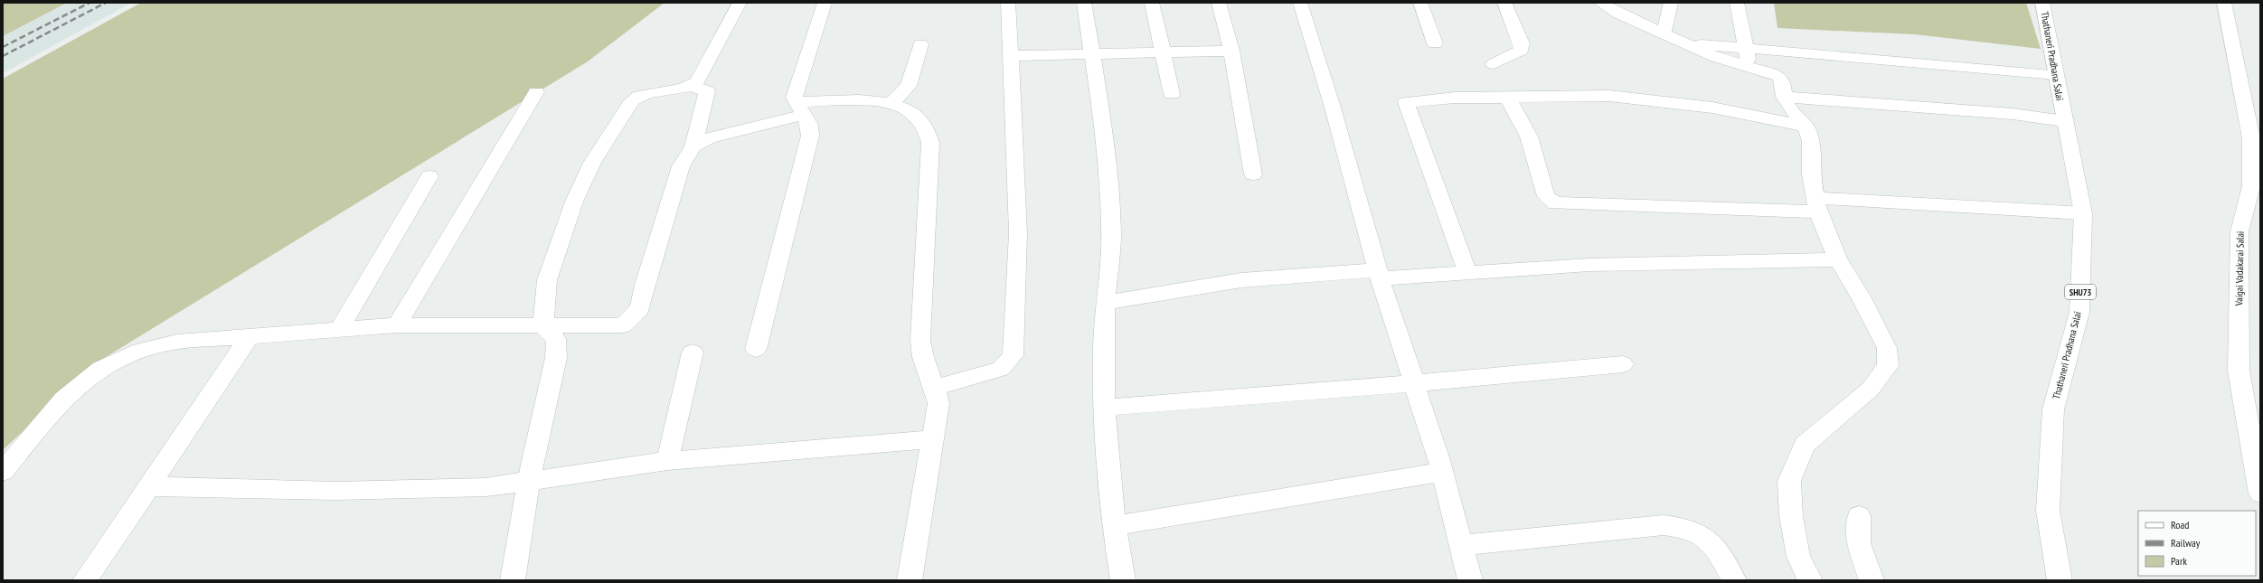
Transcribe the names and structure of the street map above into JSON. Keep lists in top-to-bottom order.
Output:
{
  "streets": {
    "street": ["Thathaneri Pradhana Salai", "Vaigai Vadakarai Salai", "SHU73"]
  },
  "legend": ["Road", "Railway", "Park"]
}
